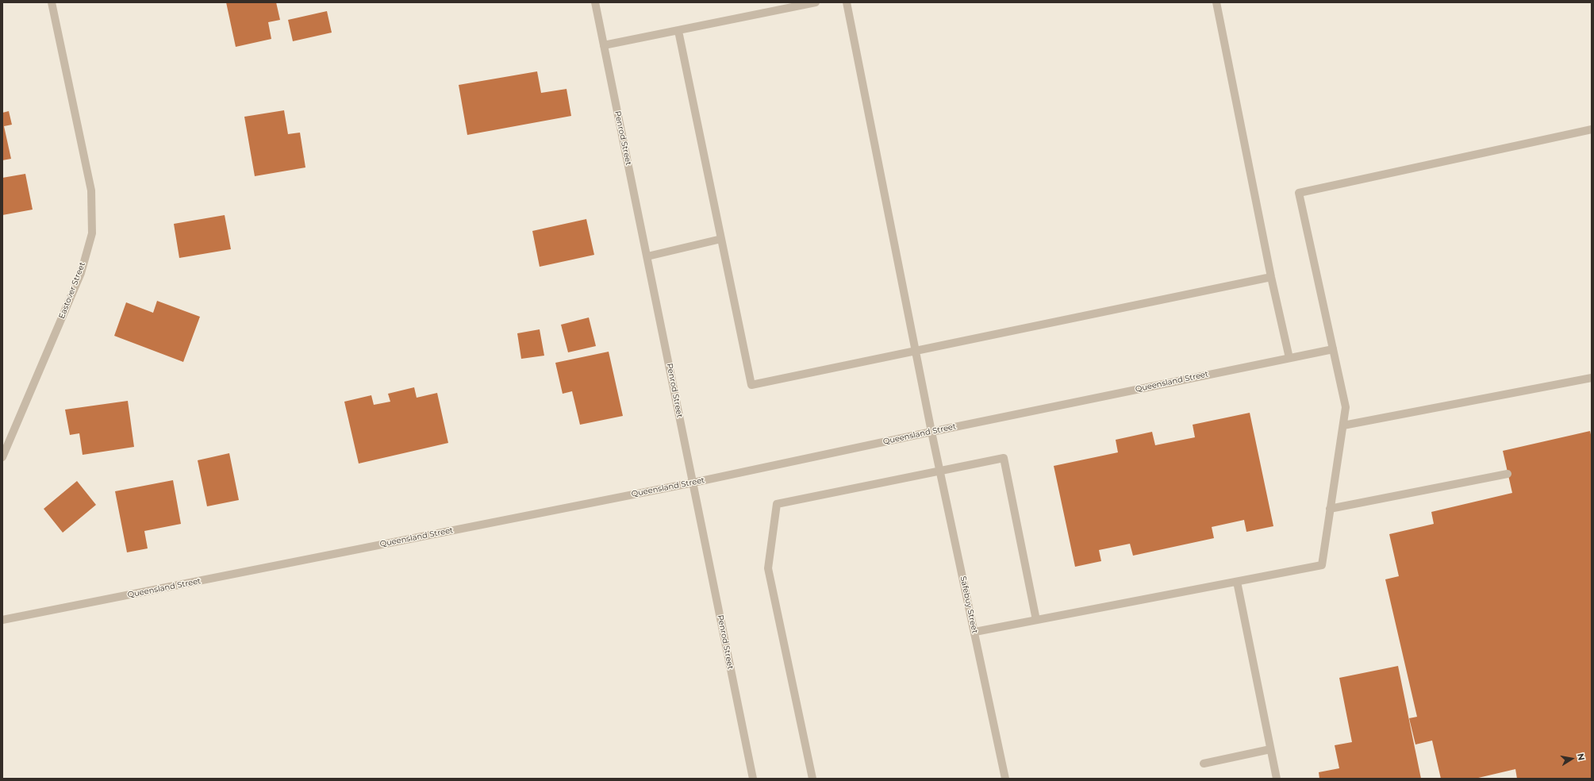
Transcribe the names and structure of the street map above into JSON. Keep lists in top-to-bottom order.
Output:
{
  "streets": {
    "street": [
      "Penrod Street",
      "Eastover Street",
      "Queensland Street",
      "Safebuy Street"
    ]
  },
  "crossings": [
    ["Penrod Street", "Queensland Street"],
    ["Queensland Street", "Safebuy Street"]
  ],
  "north": "right"
}
